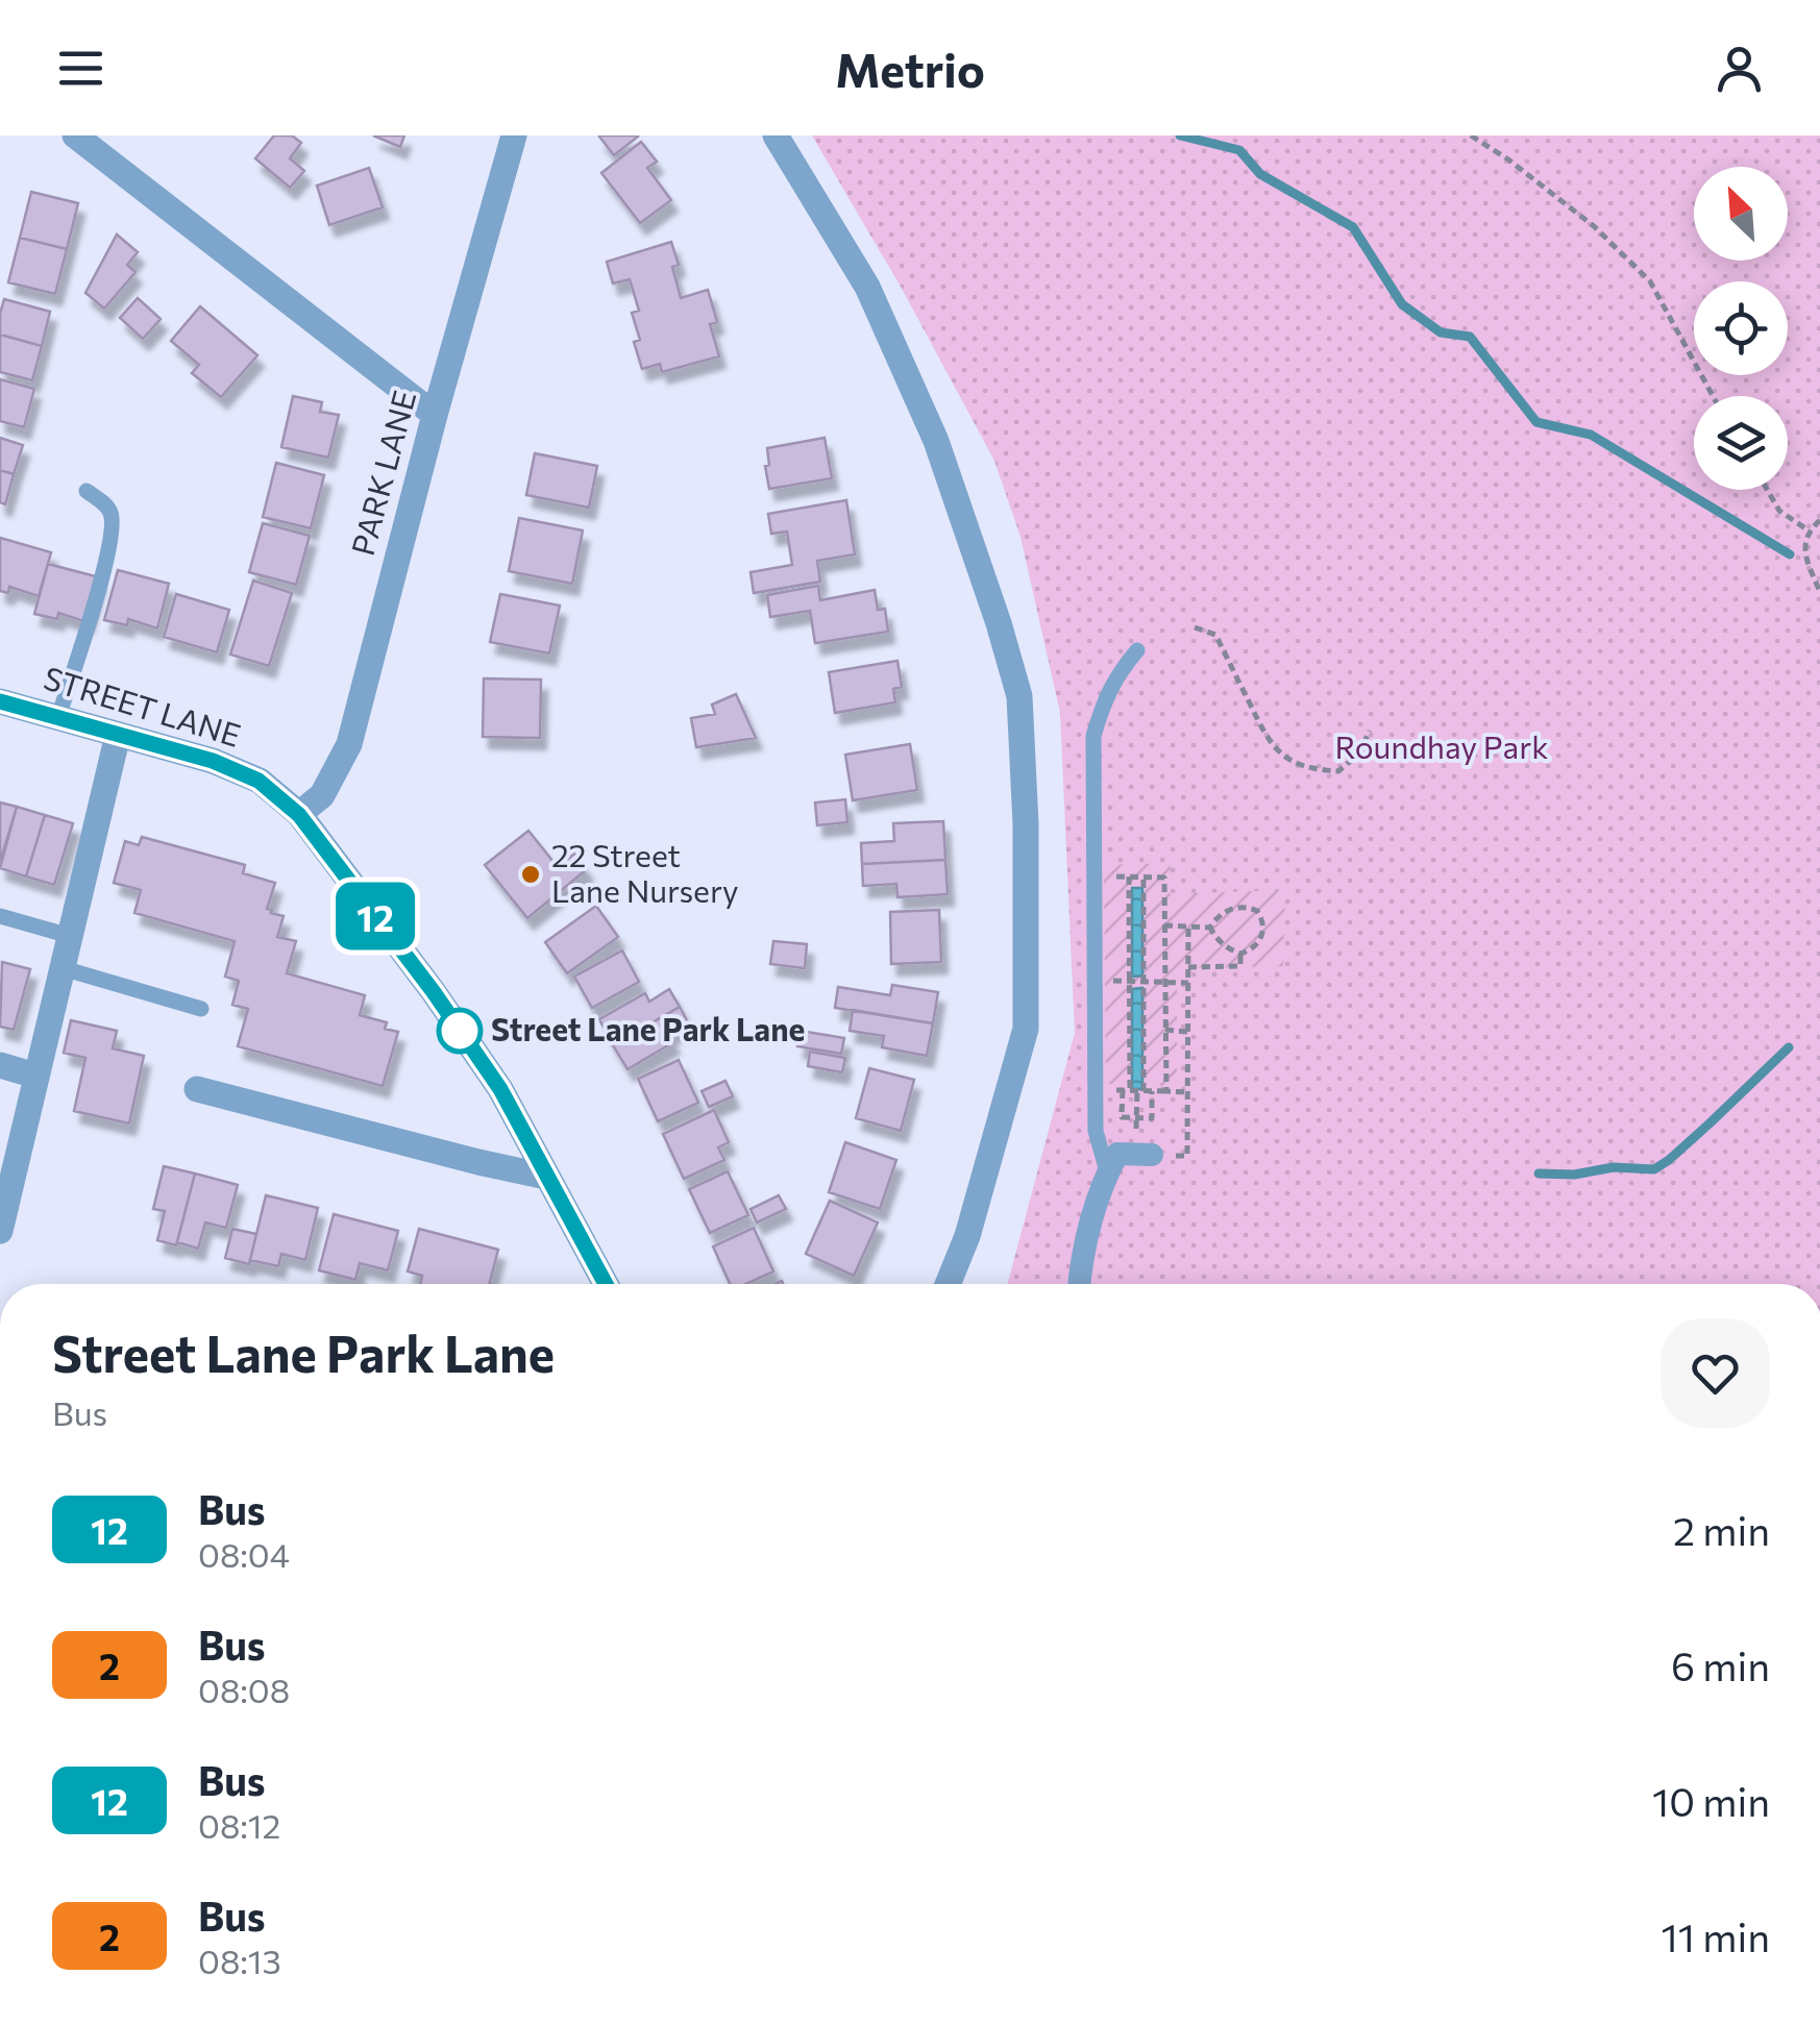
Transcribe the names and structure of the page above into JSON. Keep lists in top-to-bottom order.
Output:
{
  "streets": {
    "street": ["PARK LANE", "STREET LANE"]
  },
  "crossings": [
    ["PARK LANE", "STREET LANE"]
  ],
  "parks": ["Roundhay Park"],
  "places": ["22 Street Lane Nursery", "Street Lane Park Lane"],
  "lines": ["bus line 12"],
  "north": "top left",
  "page": {
    "header": "Metrio",
    "on_map": "12",
    "heading": ["Street Lane Park Lane", "Bus"],
    "list": [
      {
        "mark": "12",
        "name": "Bus",
        "note": "08:04",
        "value": "2 min"
      },
      {
        "mark": "2",
        "name": "Bus",
        "note": "08:08",
        "value": "6 min"
      },
      {
        "mark": "12",
        "name": "Bus",
        "note": "08:12",
        "value": "10 min"
      },
      {
        "mark": "2",
        "name": "Bus",
        "note": "08:13",
        "value": "11 min"
      }
    ]
  }
}
